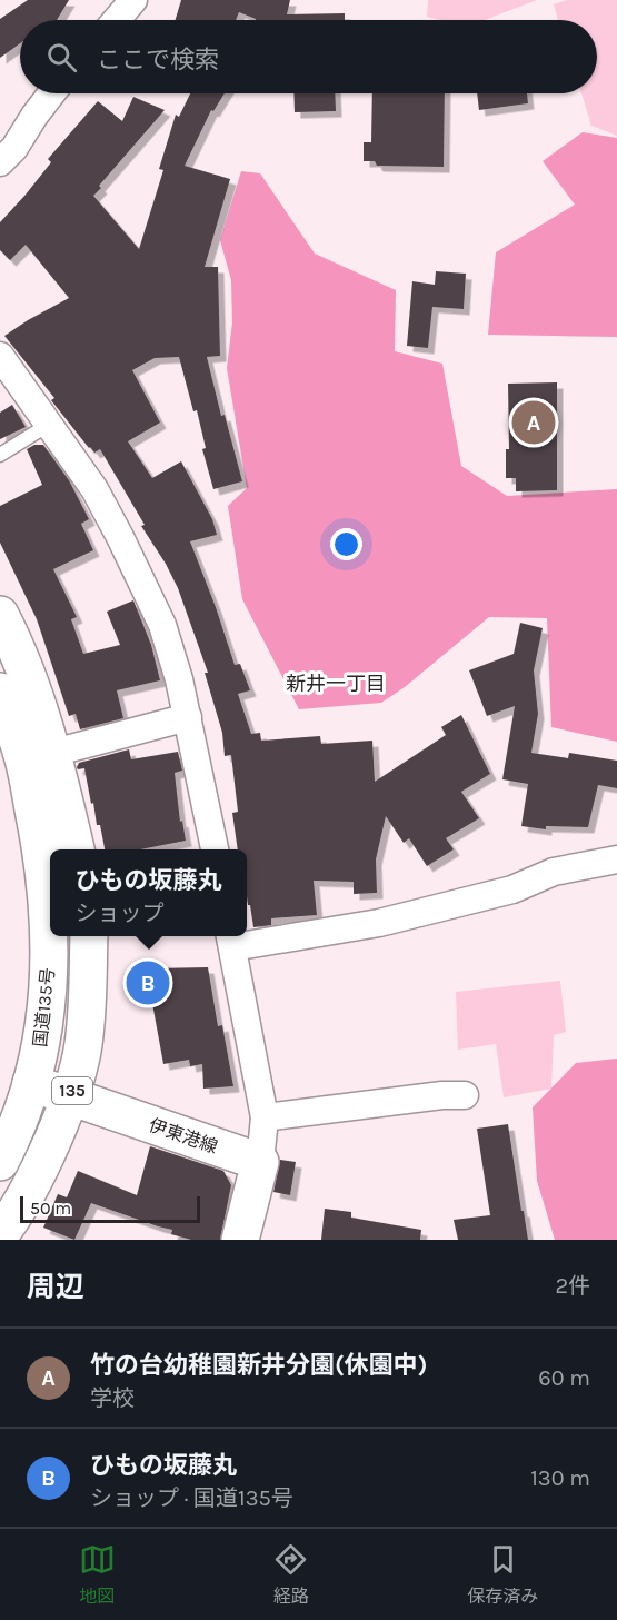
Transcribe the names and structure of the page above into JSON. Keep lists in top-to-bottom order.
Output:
{
  "streets": {
    "main road": ["国道135号", "135", "伊東港線"]
  },
  "crossings": [
    ["国道135号", "伊東港線"],
    ["135", "伊東港線"]
  ],
  "districts": ["新井一丁目"],
  "scale_bar": "50 m",
  "page": {
    "search": "ここで検索",
    "pins": ["A", "B"],
    "popup": ["ひもの坂藤丸", "ショップ"],
    "scale": "50 m",
    "heading": ["周辺", "2件"],
    "list": [
      {
        "mark": "A",
        "name": "竹の台幼稚園新井分園(休園中)",
        "note": "学校",
        "value": "60 m"
      },
      {
        "mark": "B",
        "name": "ひもの坂藤丸",
        "note": "ショップ · 国道135号",
        "value": "130 m"
      }
    ],
    "nav": ["地図", "経路", "保存済み"]
  }
}
